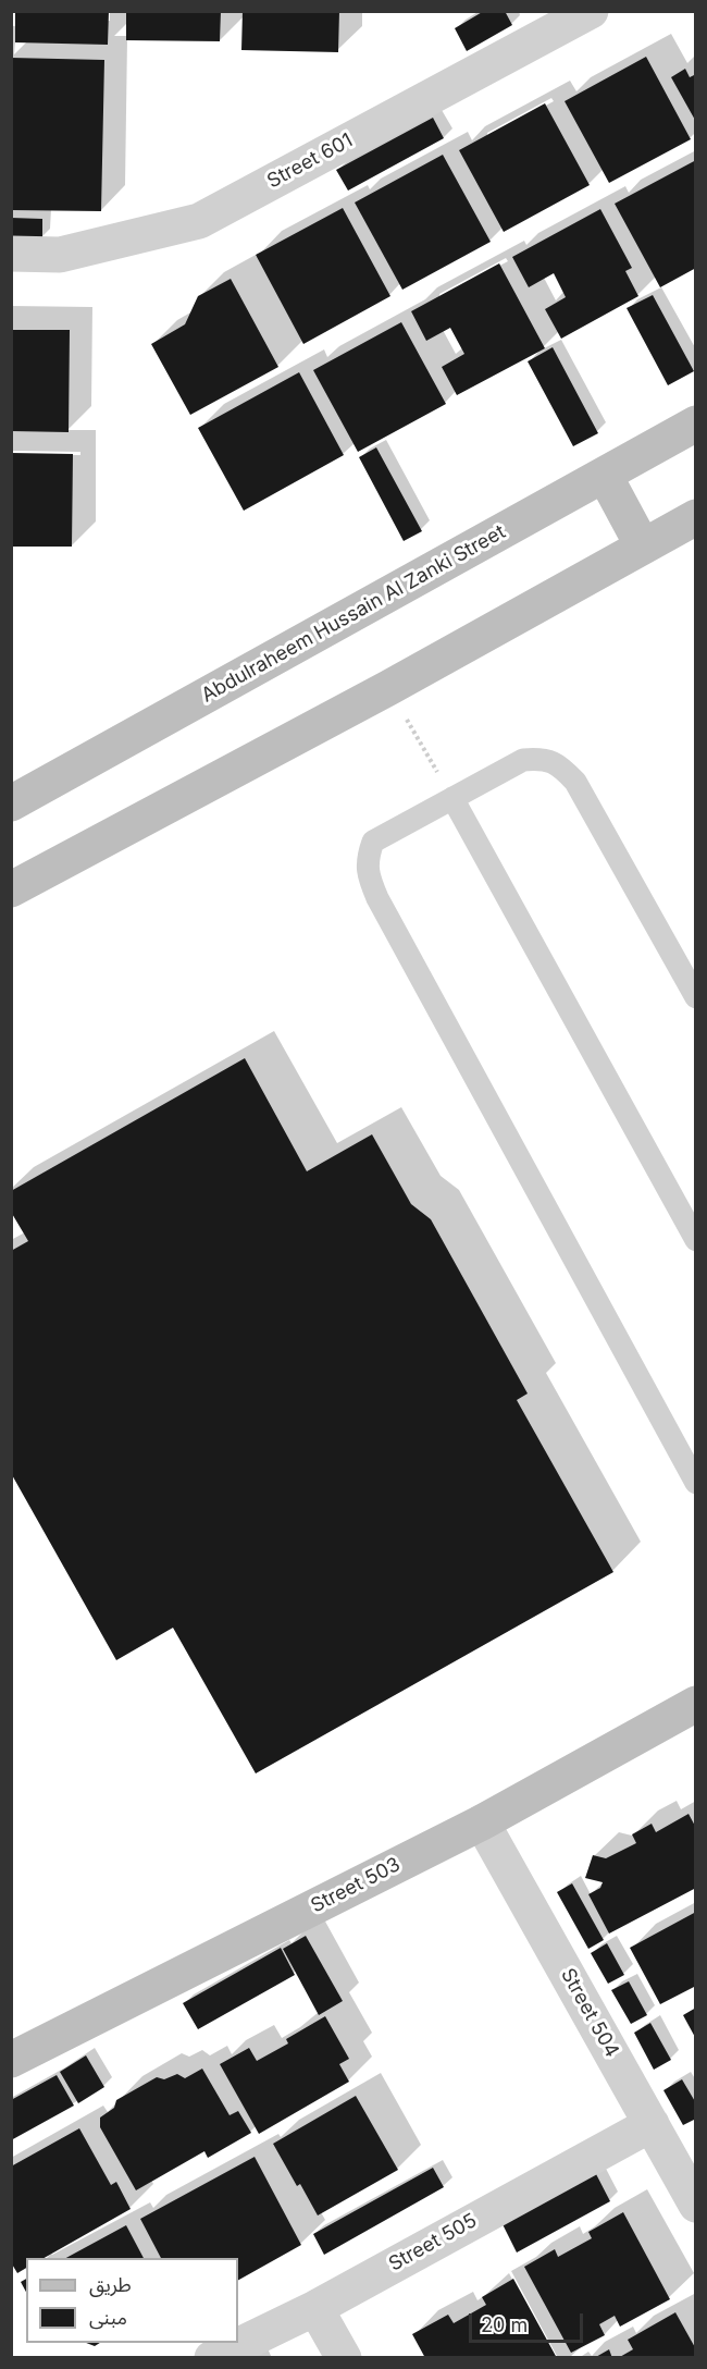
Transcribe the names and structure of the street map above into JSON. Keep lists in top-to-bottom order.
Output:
{
  "streets": {
    "street": [
      "Street 601",
      "Abdulraheem Hussain Al Zanki Street",
      "Street 503",
      "Street 504",
      "Street 505"
    ]
  },
  "crossings": [
    ["Street 503", "Street 504"],
    ["Street 504", "Street 505"]
  ],
  "legend": ["طريق", "مبنى"],
  "scale_bar": "20 m"
}
